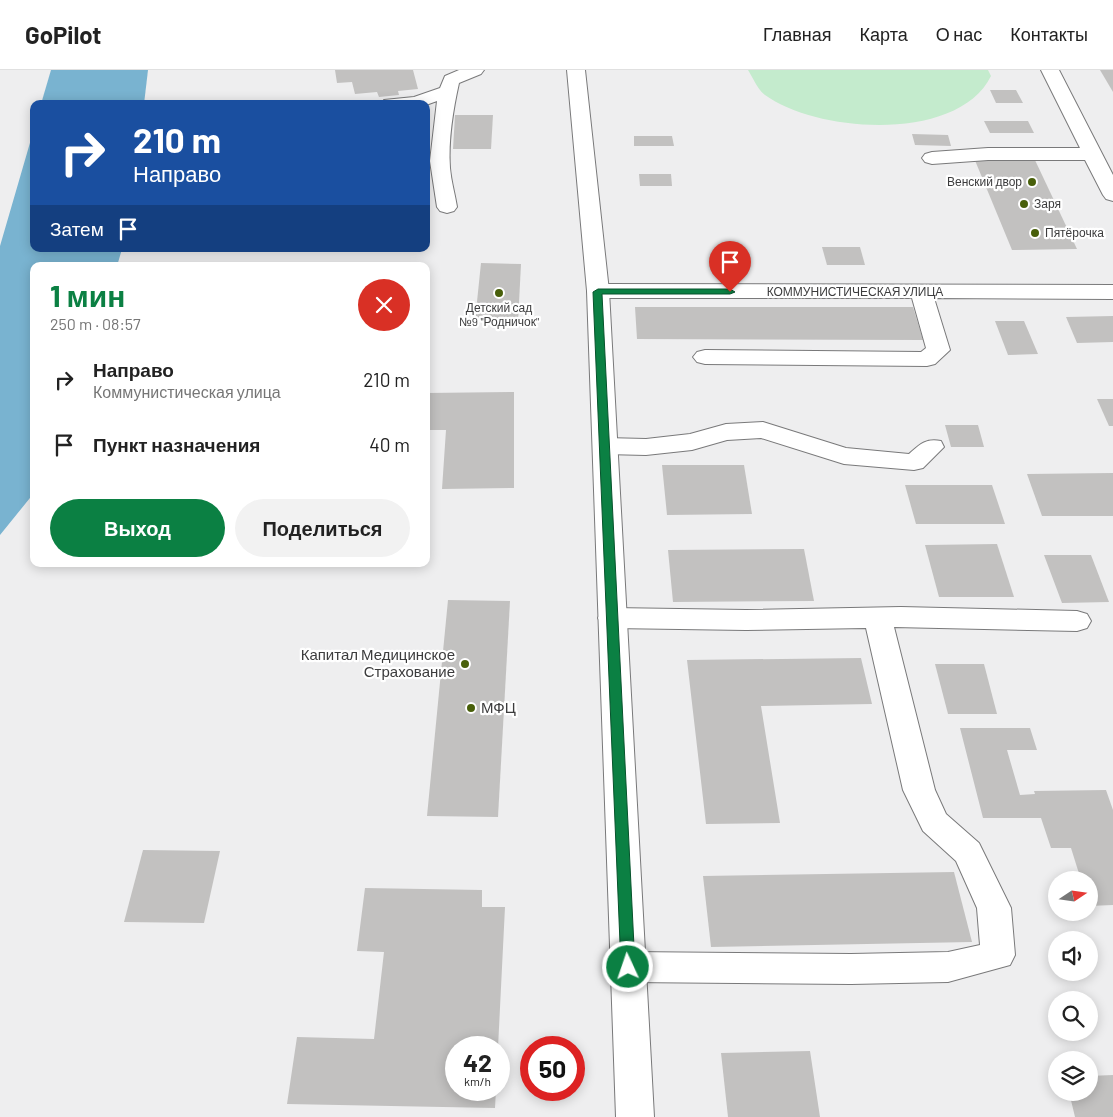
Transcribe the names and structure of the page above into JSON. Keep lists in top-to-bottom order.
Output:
{
  "streets": {
    "main road": ["КОММУНИСТИЧЕСКАЯ УЛИЦА"]
  },
  "places": [
    "Венский двор",
    "Заря",
    "Пятёрочка",
    "Детский сад №9 \"Родничок\"",
    "Капитал Медицинское Страхование",
    "МФЦ"
  ],
  "north": "right",
  "page": {
    "header": "GoPilot",
    "nav": [
      "Главная",
      "Карта",
      "О нас",
      "Контакты"
    ],
    "turn": ["210 m", "Направо"],
    "then": "Затем",
    "heading": ["1 мин", "250 m · 08:57"],
    "list": [
      {
        "name": "Направо",
        "note": "Коммунистическая улица",
        "value": "210 m"
      },
      {
        "name": "Пункт назначения",
        "value": "40 m"
      }
    ],
    "buttons": ["Выход", "Поделиться"],
    "speed": "42 km/h",
    "limit": "50"
  }
}
